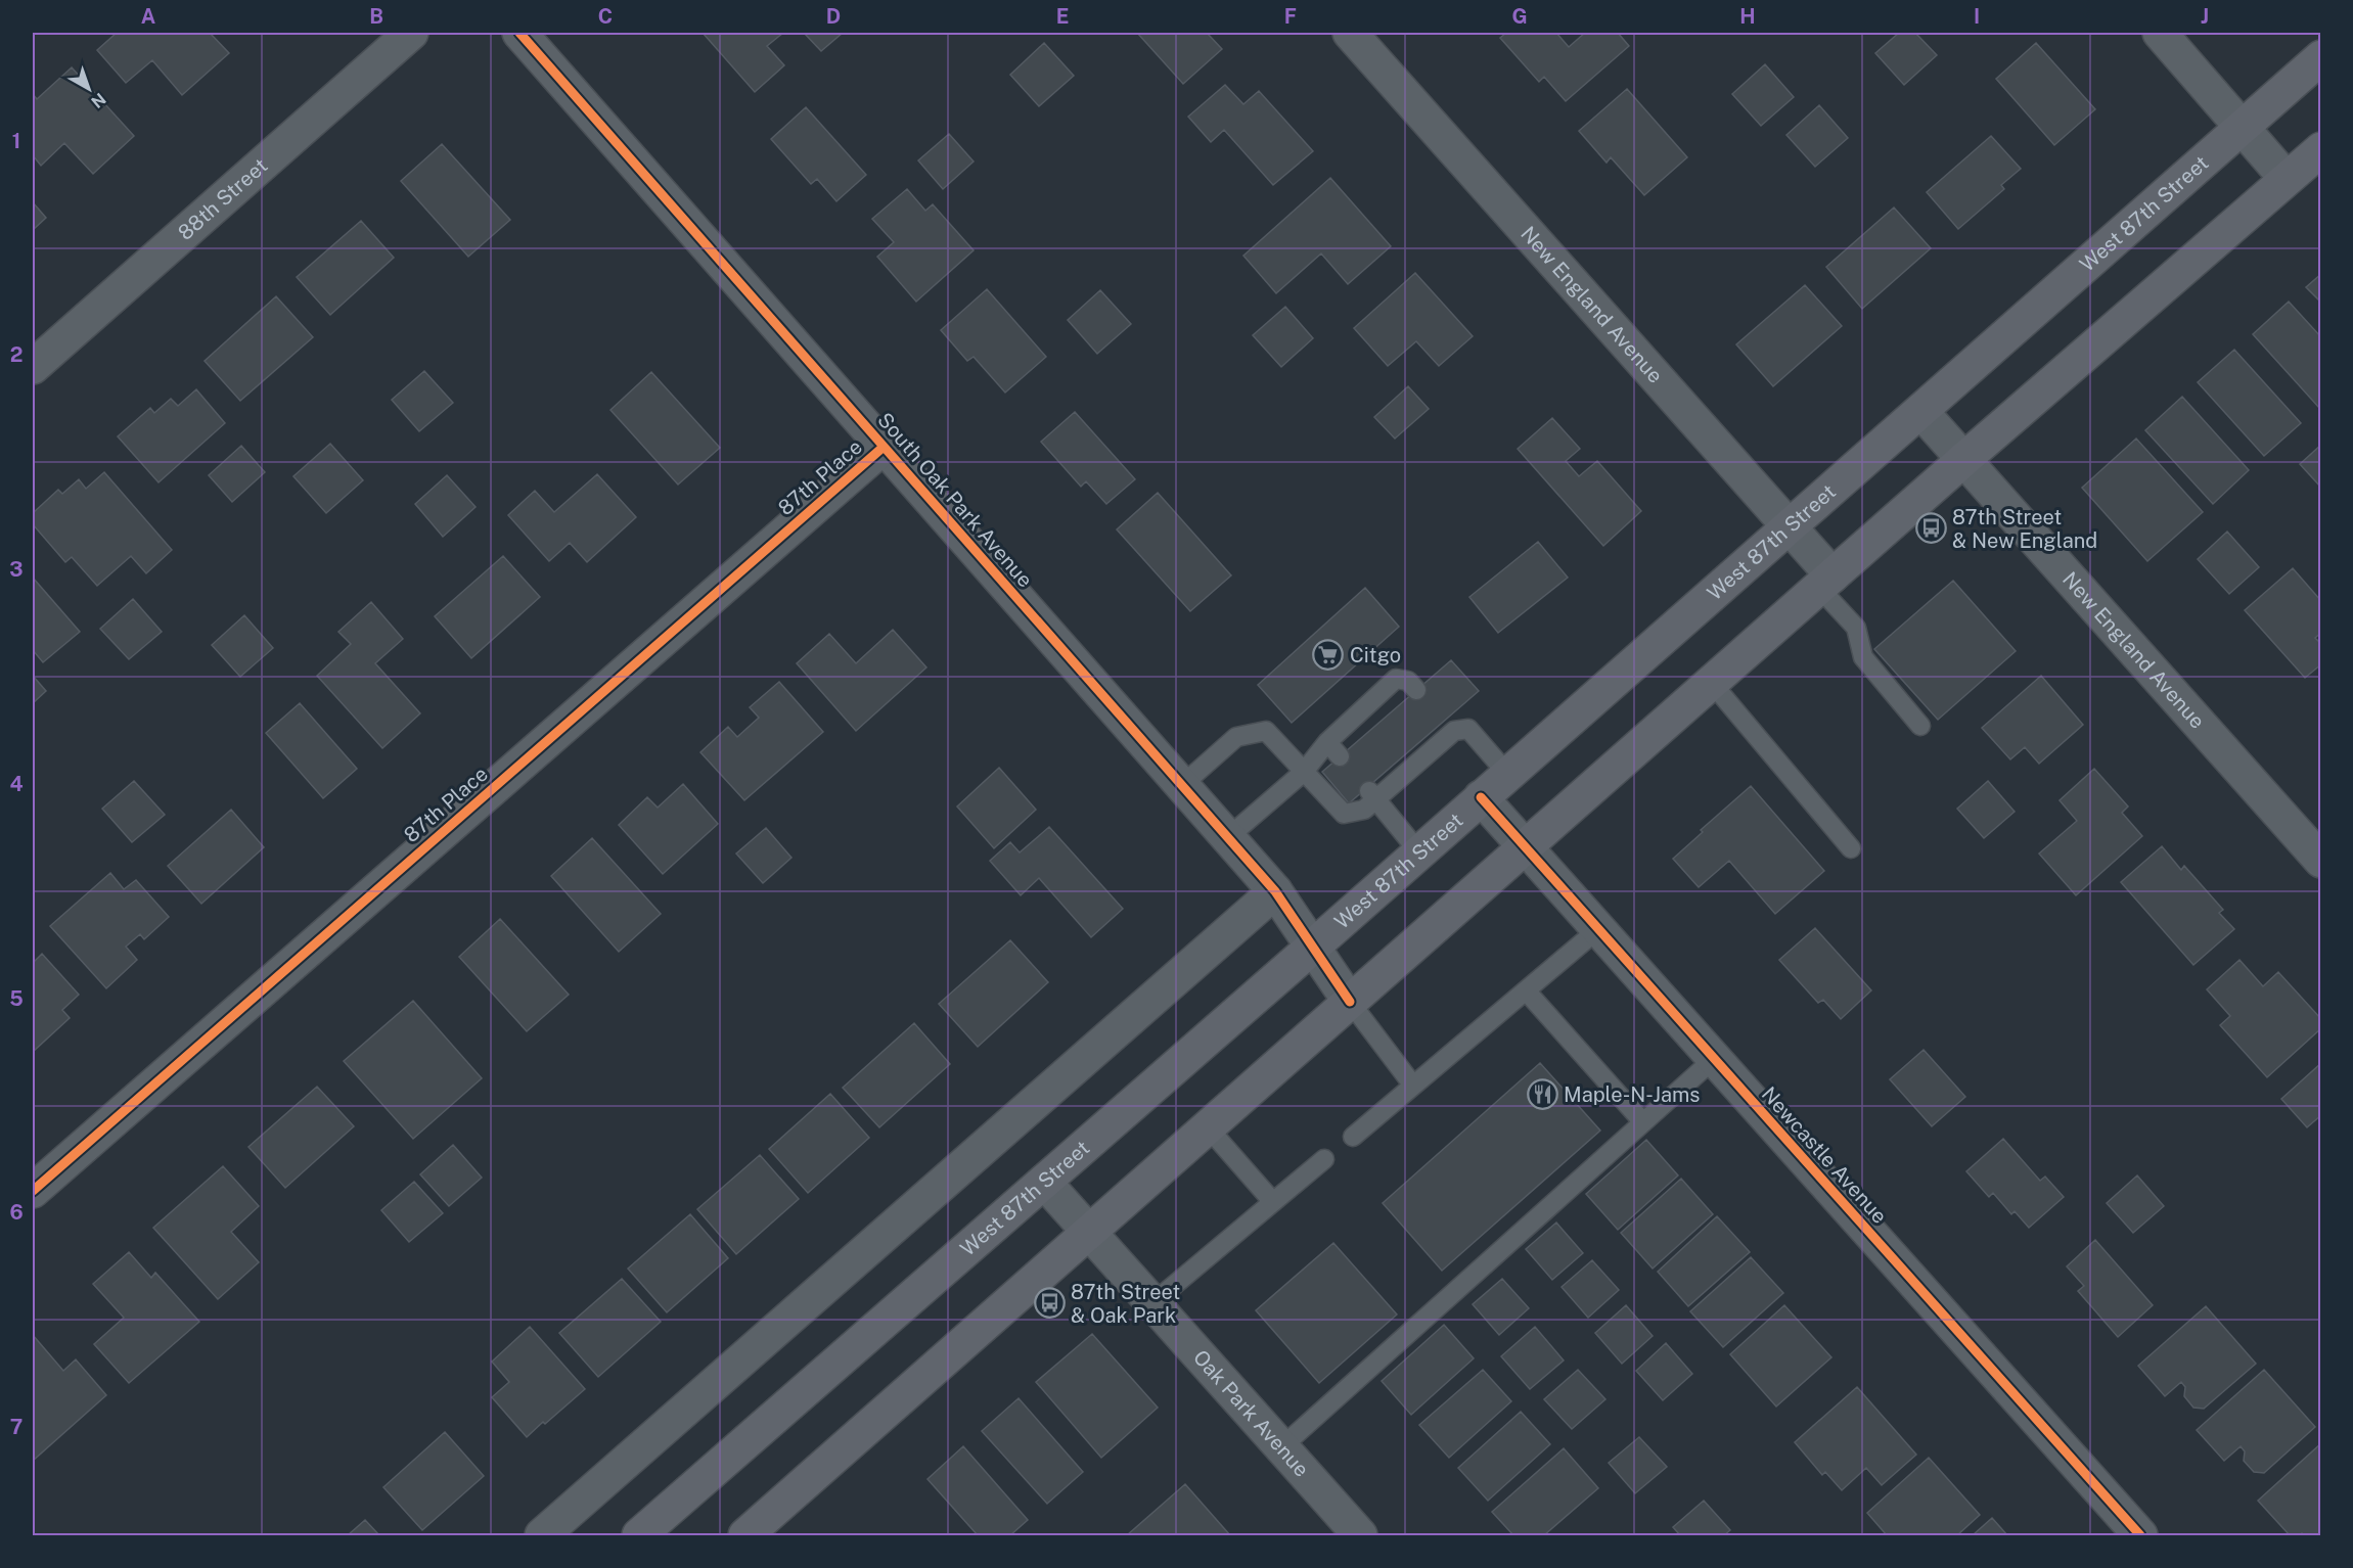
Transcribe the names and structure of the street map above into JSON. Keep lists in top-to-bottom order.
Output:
{
  "streets": {
    "main road": ["West 87th Street"],
    "street": [
      "88th Street",
      "New England Avenue",
      "87th Place",
      "South Oak Park Avenue",
      "Newcastle Avenue",
      "Oak Park Avenue"
    ]
  },
  "crossings": [
    ["West 87th Street", "New England Avenue"],
    ["West 87th Street", "South Oak Park Avenue"],
    ["West 87th Street", "Newcastle Avenue"],
    ["West 87th Street", "Oak Park Avenue"],
    ["87th Place", "South Oak Park Avenue"]
  ],
  "places": {
    "bus stop": ["87th Street & New England", "87th Street & Oak Park"],
    "supermarket": ["Citgo"],
    "restaurant": ["Maple-N-Jams"]
  },
  "north": "bottom right",
  "grid": {
    "columns": [
      "A",
      "B",
      "C",
      "D",
      "E",
      "F",
      "G",
      "H",
      "I",
      "J"
    ],
    "rows": [
      "1",
      "2",
      "3",
      "4",
      "5",
      "6",
      "7"
    ]
  }
}
